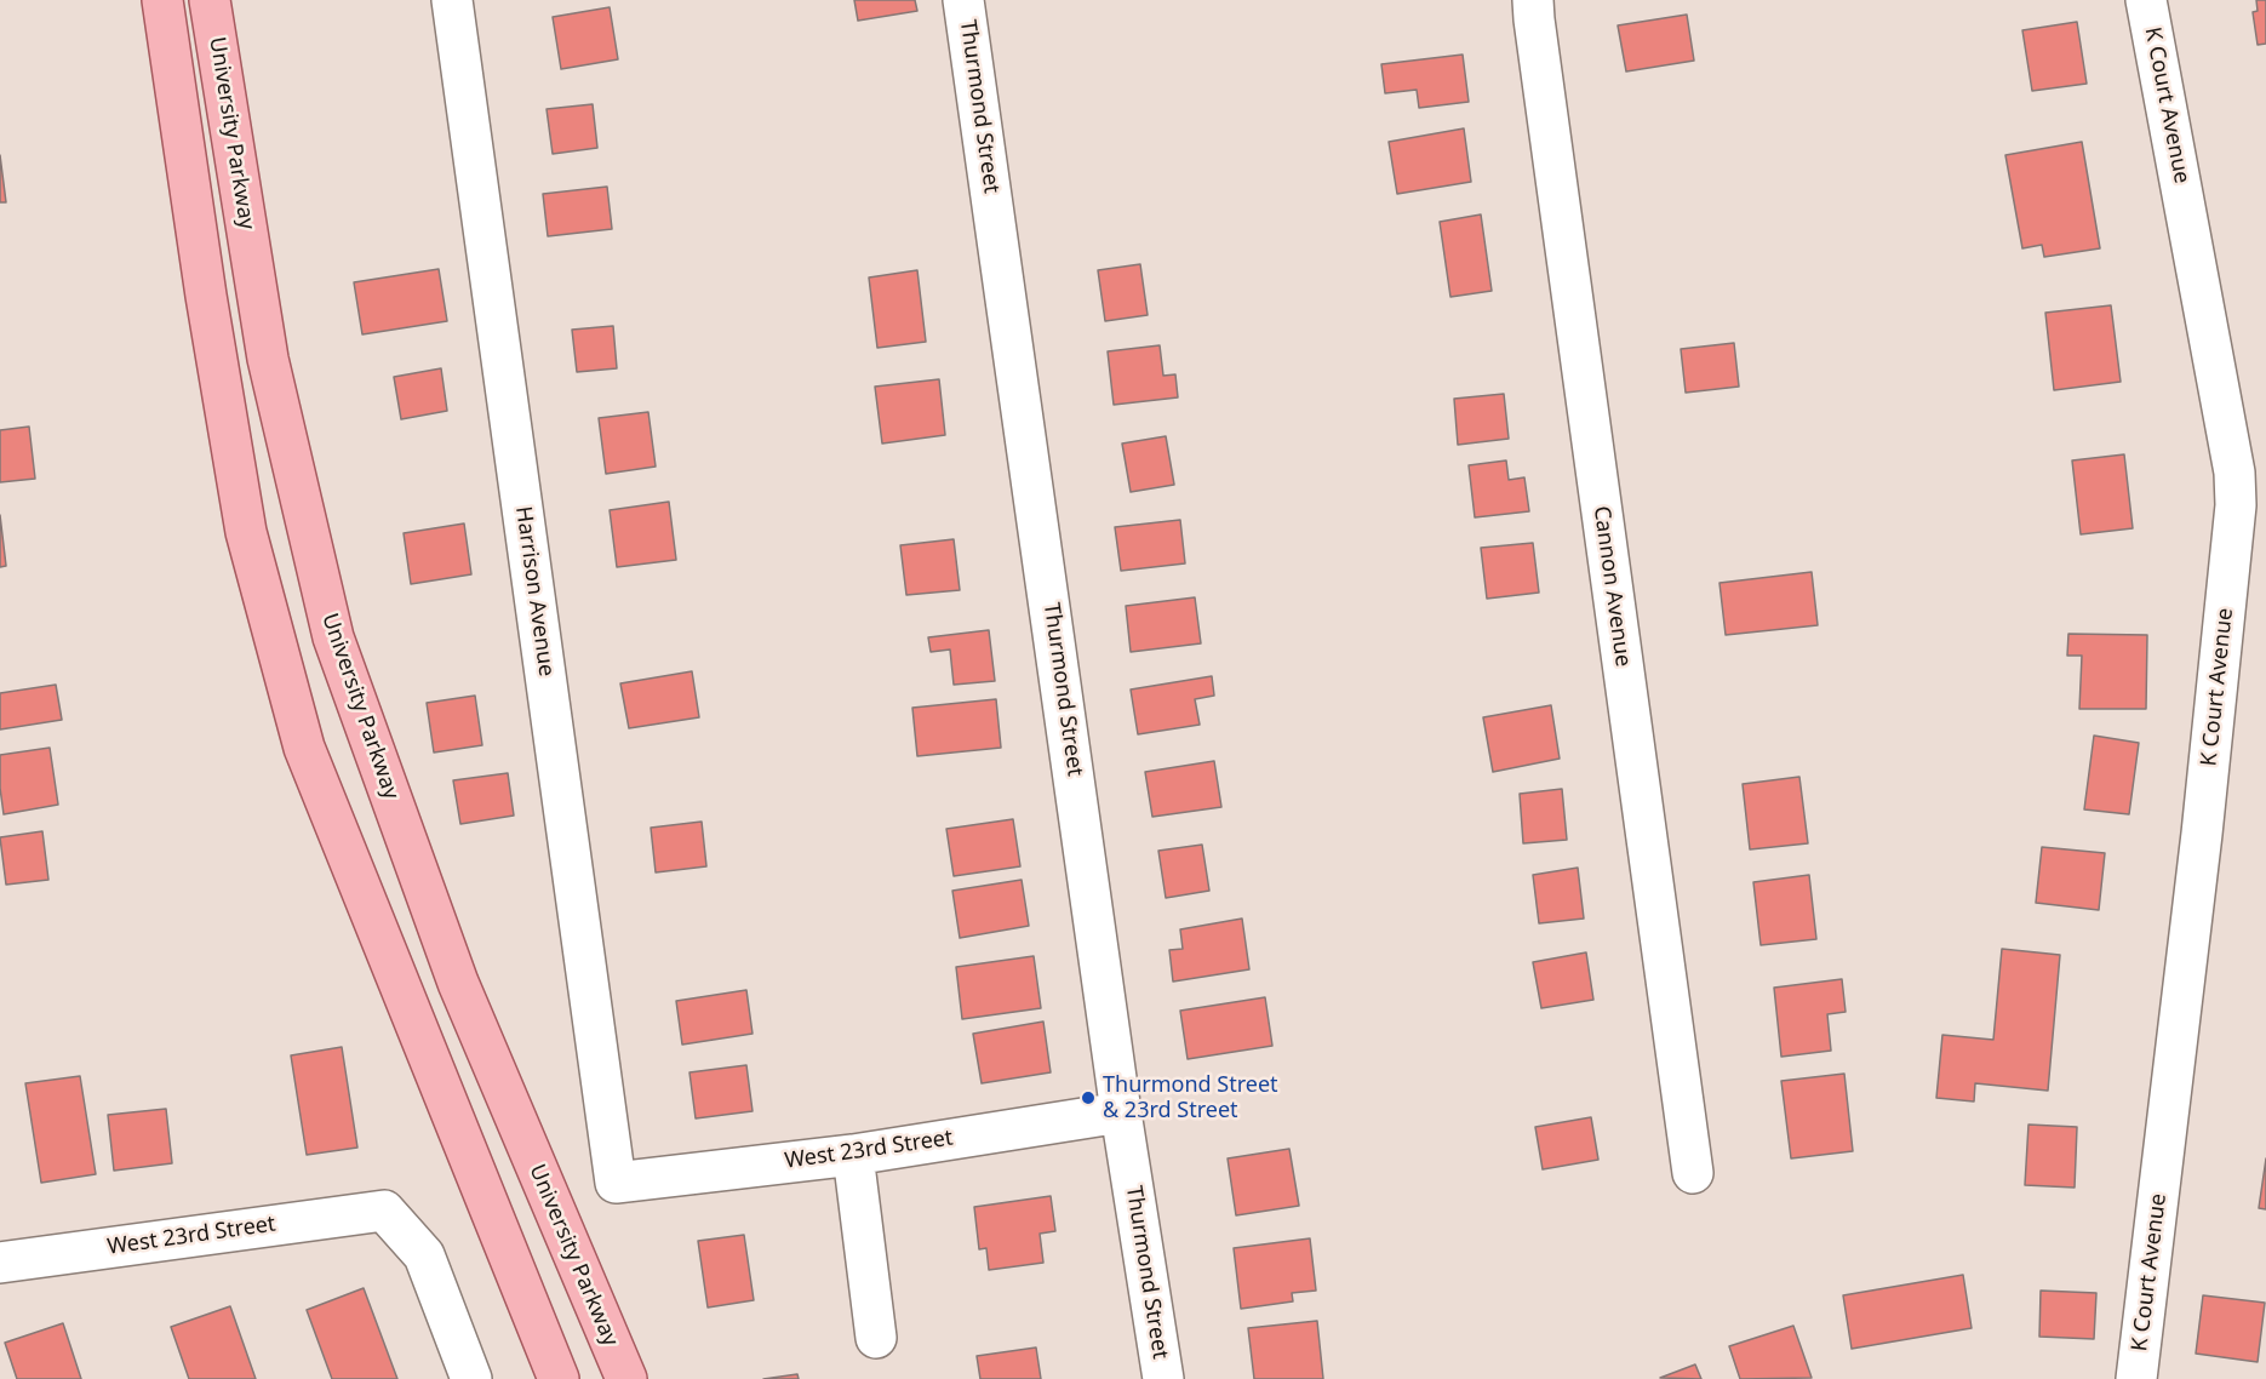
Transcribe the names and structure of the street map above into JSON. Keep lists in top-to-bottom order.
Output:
{
  "streets": {
    "main road": ["University Parkway"],
    "street": [
      "K Court Avenue",
      "Thurmond Street",
      "Cannon Avenue",
      "Harrison Avenue",
      "West 23rd Street"
    ]
  },
  "crossings": [
    ["Thurmond Street", "West 23rd Street"],
    ["Harrison Avenue", "West 23rd Street"]
  ],
  "places": ["Thurmond Street & 23rd Street"]
}
